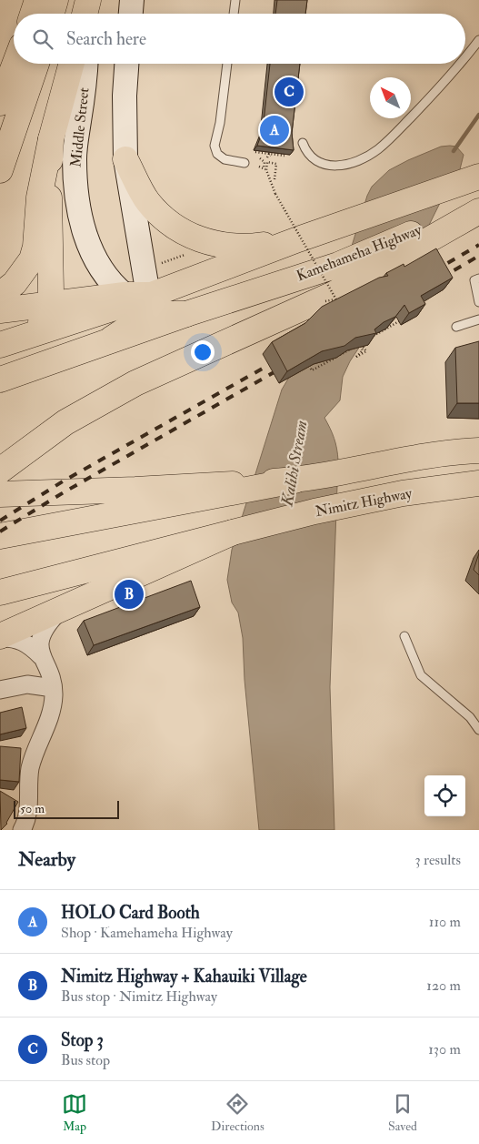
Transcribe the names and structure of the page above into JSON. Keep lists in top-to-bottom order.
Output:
{
  "streets": {
    "main road": ["Middle Street", "Kamehameha Highway", "Nimitz Highway"]
  },
  "water": ["Kalihi Stream"],
  "scale_bar": "50 m",
  "north": "top left",
  "page": {
    "search": "Search here",
    "pins": ["C", "A", "B"],
    "scale": "50 m",
    "heading": ["Nearby", "3 results"],
    "list": [
      {
        "mark": "A",
        "name": "HOLO Card Booth",
        "note": "Shop · Kamehameha Highway",
        "value": "110 m"
      },
      {
        "mark": "B",
        "name": "Nimitz Highway + Kahauiki Village",
        "note": "Bus stop · Nimitz Highway",
        "value": "120 m"
      },
      {
        "mark": "C",
        "name": "Stop 3",
        "note": "Bus stop",
        "value": "130 m"
      }
    ],
    "nav": ["Map", "Directions", "Saved"]
  }
}
